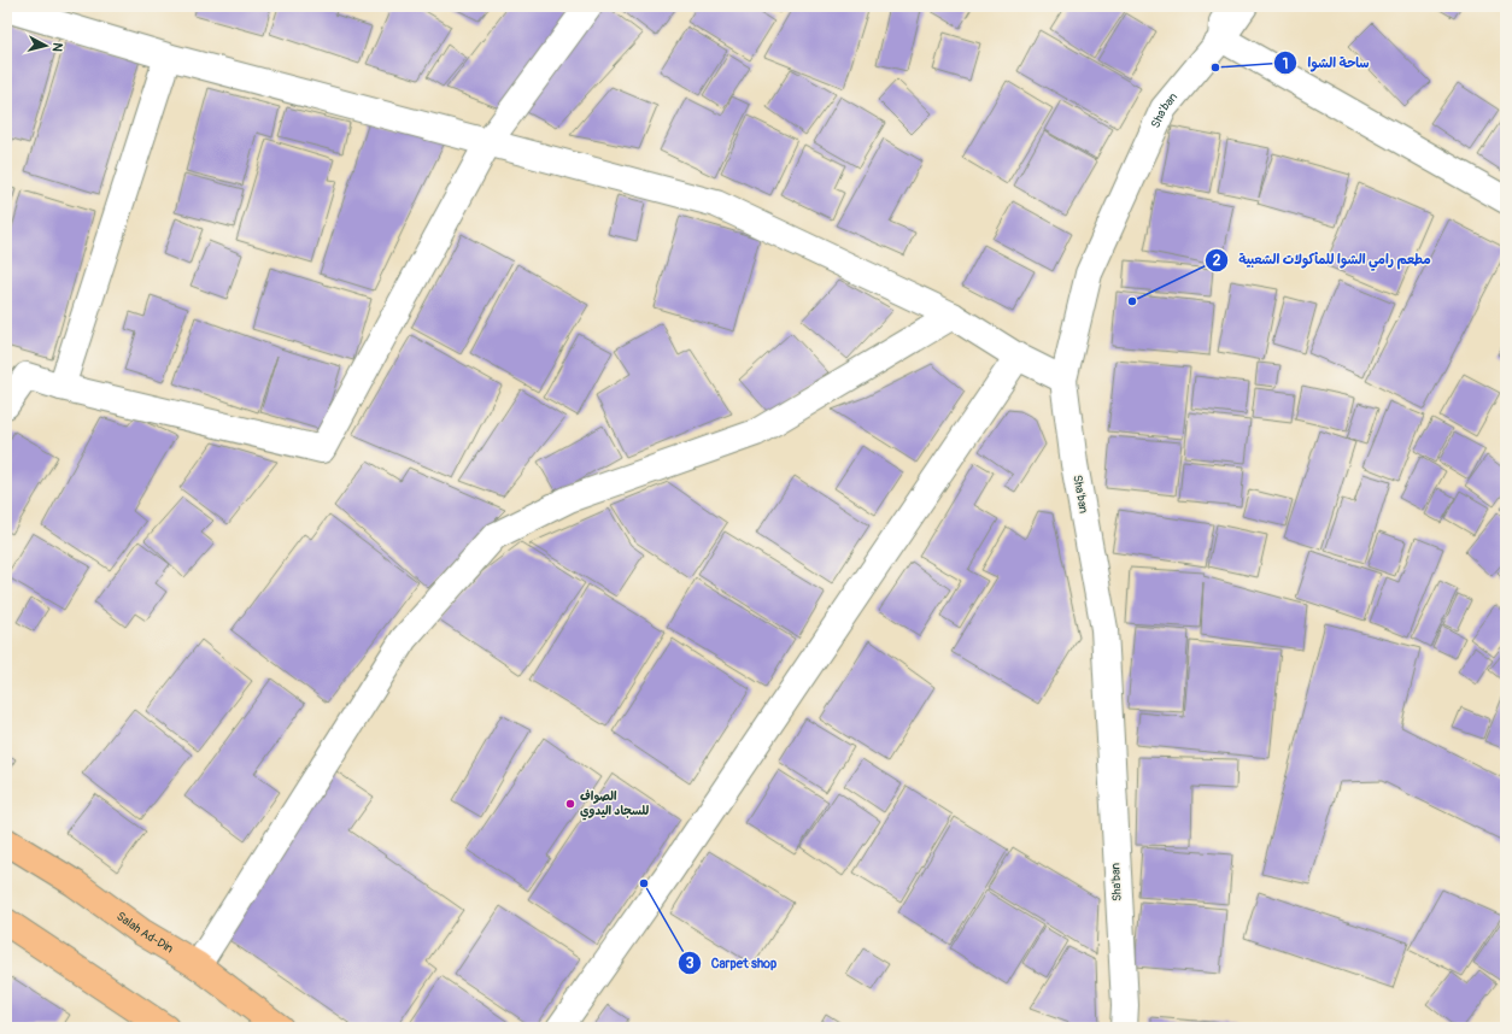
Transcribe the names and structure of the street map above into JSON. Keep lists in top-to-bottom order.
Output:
{
  "streets": {
    "highway": ["Salah Ad-Din"],
    "street": ["Sha'ban"]
  },
  "places": [
    "ساحة الشوا",
    "مطعم رامي الشوا للمأكولات الشعبية",
    "الصواف للسجاد اليدوي",
    "Carpet shop"
  ],
  "north": "right"
}
